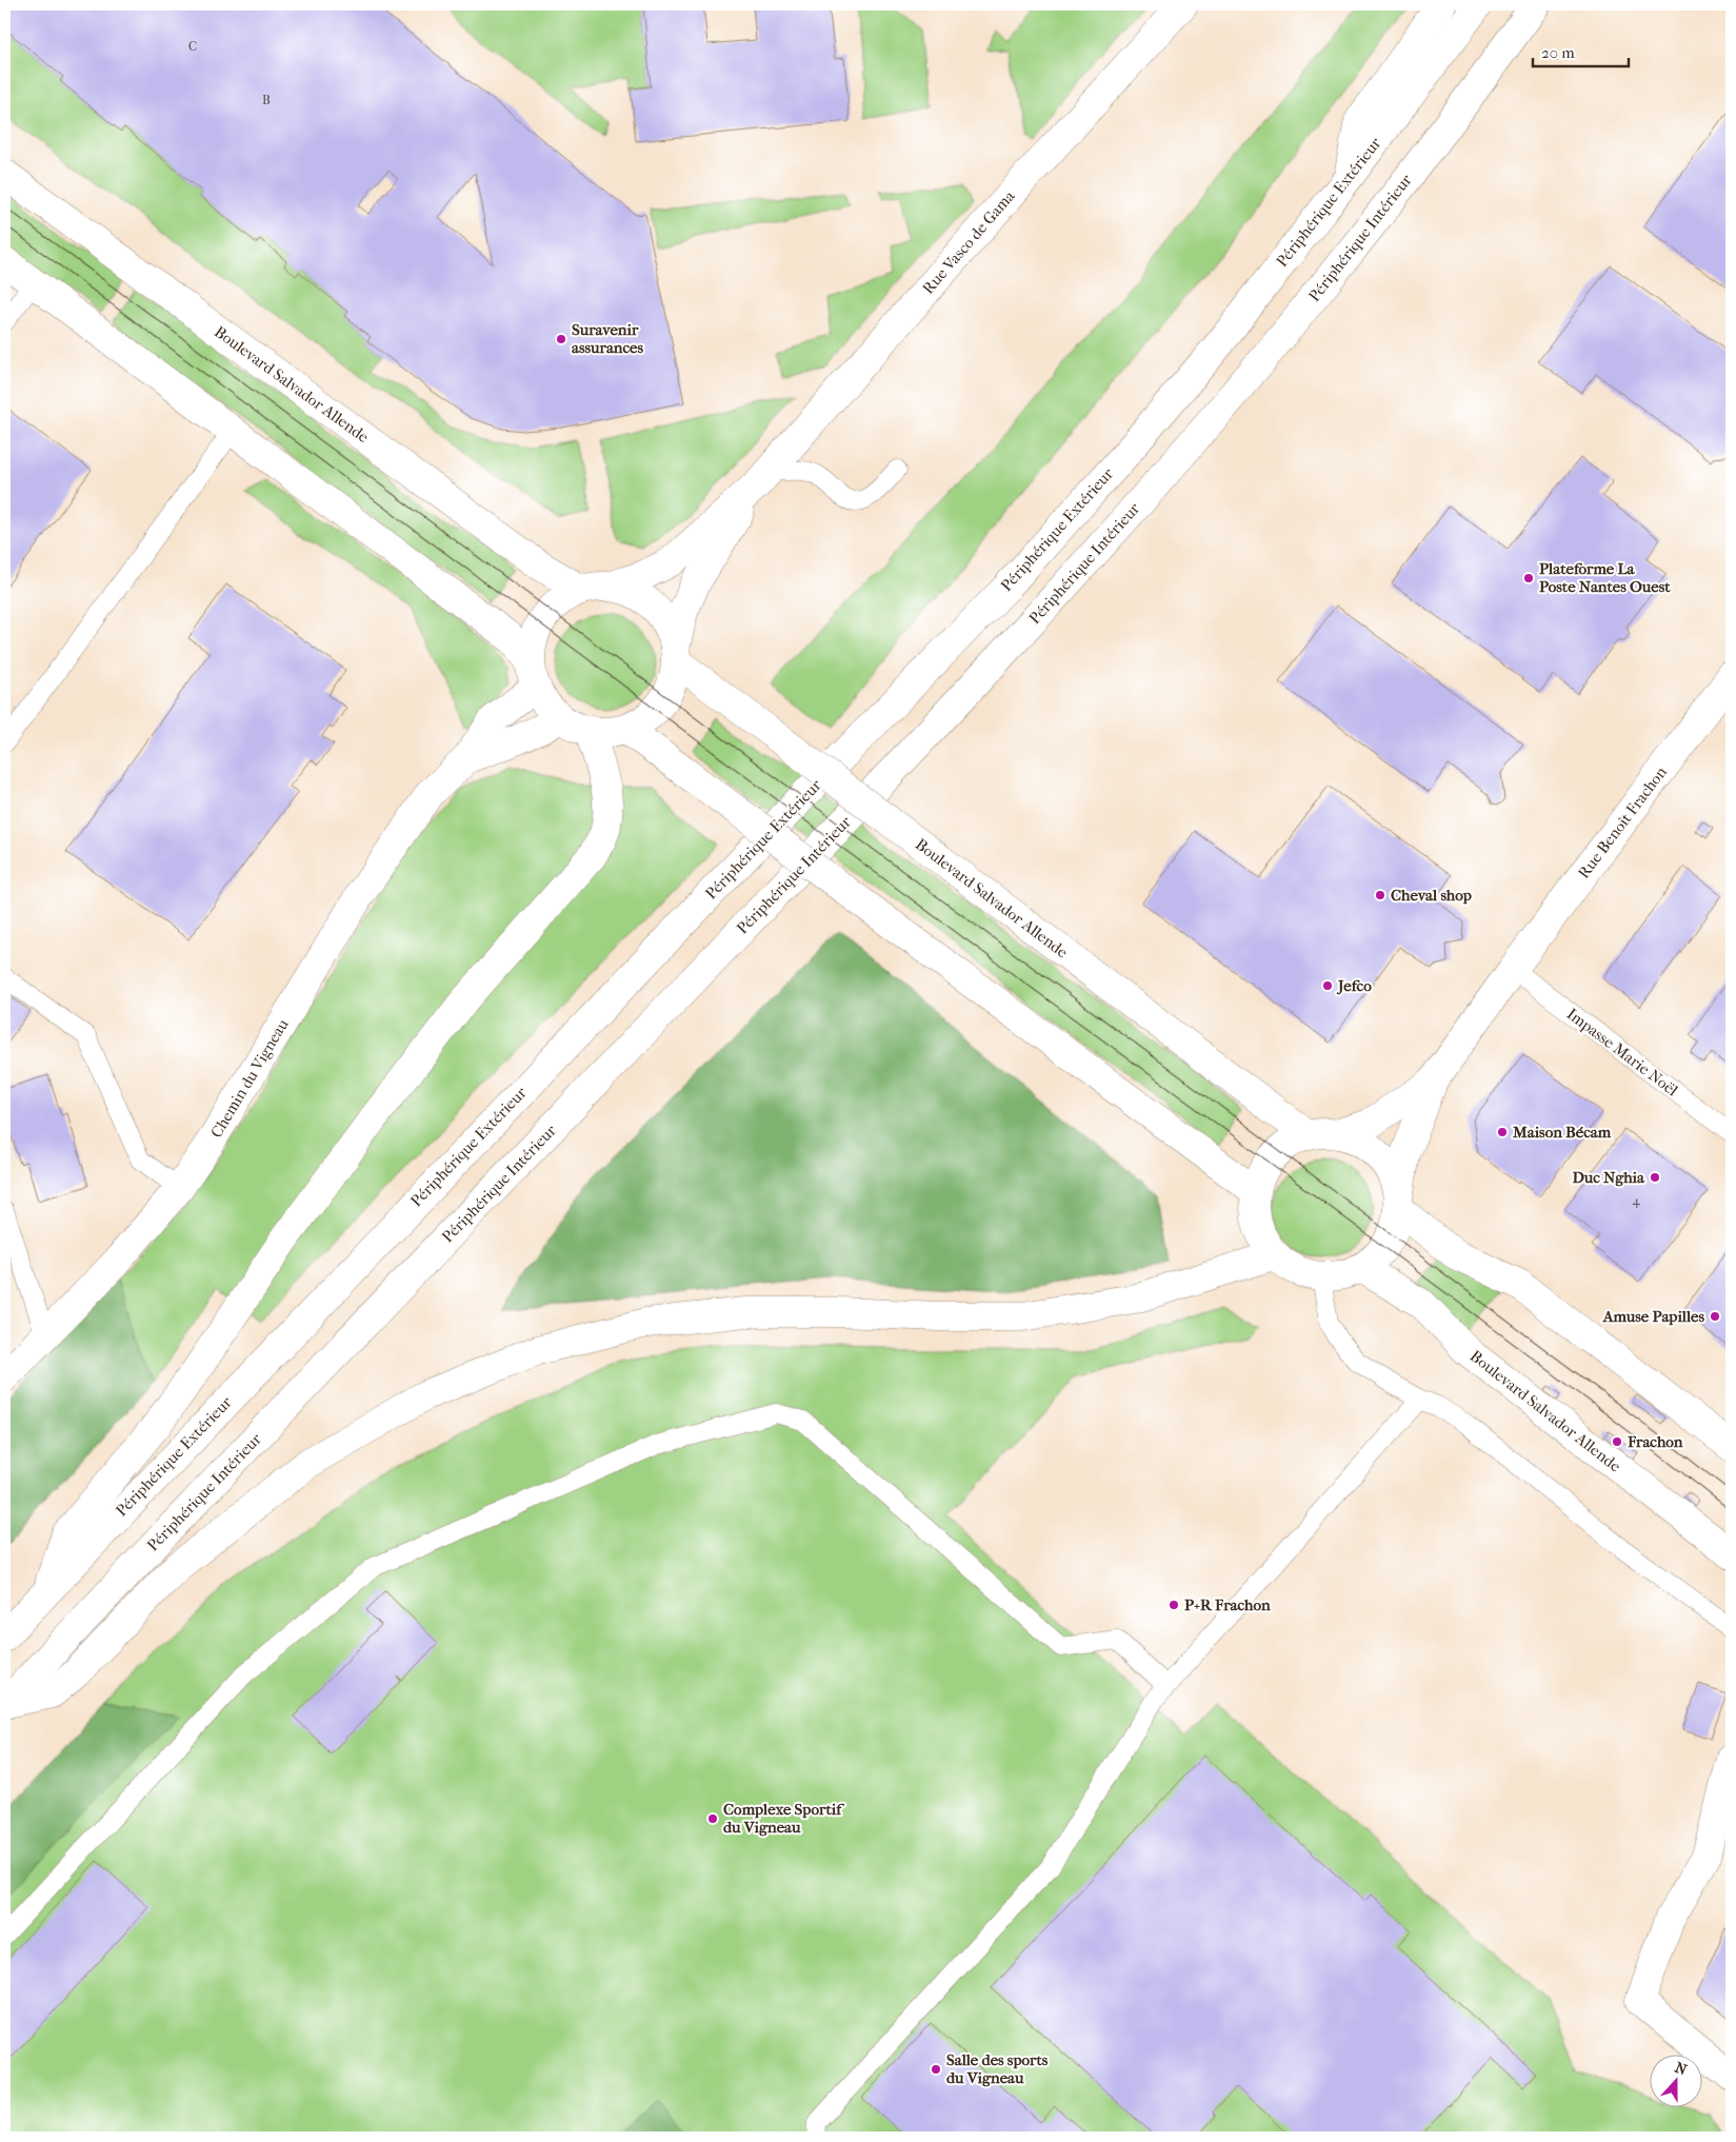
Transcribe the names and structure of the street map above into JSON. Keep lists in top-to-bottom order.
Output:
{
  "streets": {
    "main road": [
      "Périphérique Extérieur",
      "Périphérique Intérieur",
      "Rue Vasco de Gama",
      "Boulevard Salvador Allende",
      "Rue Benoît Frachon",
      "Chemin du Vigneau"
    ],
    "lane": ["Impasse Marie Noël"]
  },
  "crossings": [
    ["Rue Vasco de Gama", "Boulevard Salvador Allende"],
    ["Rue Vasco de Gama", "Chemin du Vigneau"],
    ["Boulevard Salvador Allende", "Chemin du Vigneau"],
    ["Rue Benoît Frachon", "Impasse Marie Noël"]
  ],
  "places": [
    "Suravenir assurances",
    "Plateforme La Poste Nantes Ouest",
    "Cheval shop",
    "Jefco",
    "Maison Bécam",
    "Duc Nghia",
    "Amuse Papilles",
    "Frachon",
    "P+R Frachon",
    "Complexe Sportif du Vigneau",
    "Salle des sports du Vigneau"
  ],
  "house_numbers": ["C", "B", "4"],
  "scale_bar": "20 m",
  "north": "top"
}
